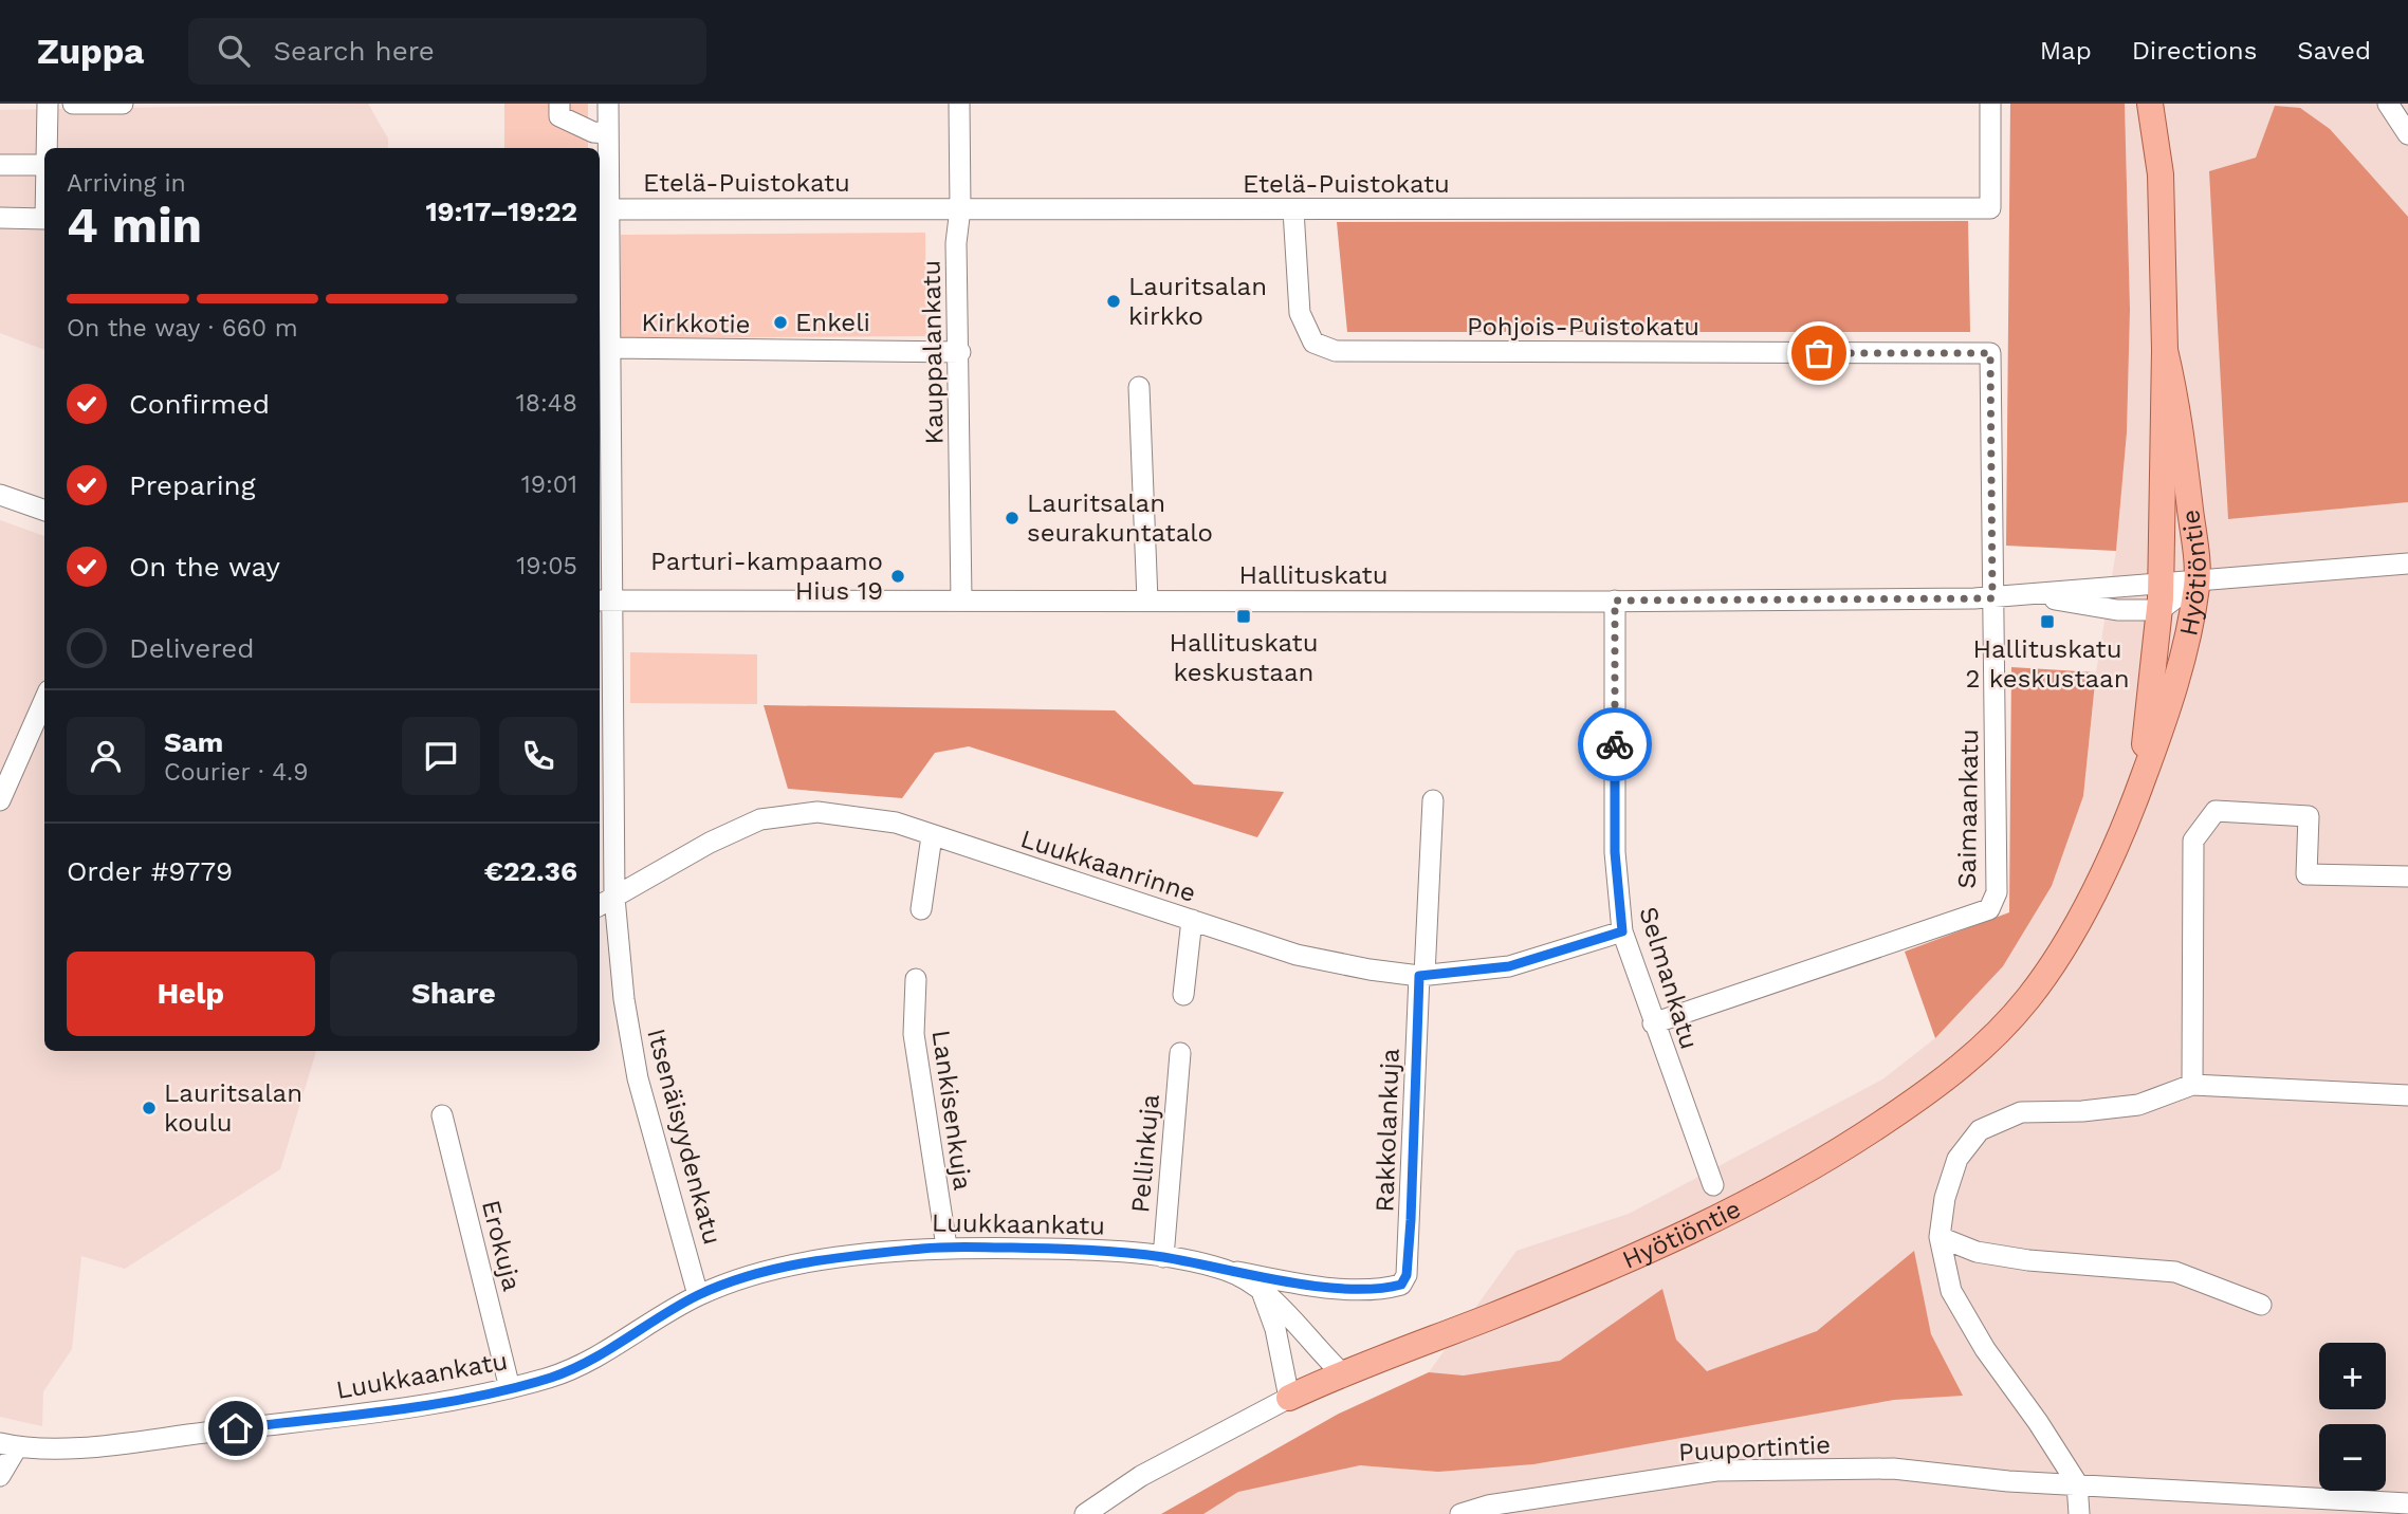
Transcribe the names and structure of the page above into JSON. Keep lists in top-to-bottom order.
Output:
{
  "streets": {
    "main road": ["Hyötiöntie"],
    "street": [
      "Etelä-Puistokatu",
      "Kirkkotie",
      "Pohjois-Puistokatu",
      "Kauppalankatu",
      "Hallituskatu",
      "Saimaankatu",
      "Luukkaanrinne",
      "Selmankatu",
      "Lankisenkuja",
      "Rakkolankuja",
      "Itsenäisyydenkatu",
      "Pellinkuja",
      "Luukkaankatu",
      "Erokuja",
      "Puuportintie"
    ]
  },
  "crossings": [
    ["Etelä-Puistokatu", "Pohjois-Puistokatu"],
    ["Etelä-Puistokatu", "Kauppalankatu"],
    ["Etelä-Puistokatu", "Itsenäisyydenkatu"],
    ["Kirkkotie", "Kauppalankatu"],
    ["Kirkkotie", "Itsenäisyydenkatu"],
    ["Pohjois-Puistokatu", "Saimaankatu"],
    ["Kauppalankatu", "Hallituskatu"],
    ["Hyötiöntie", "Hallituskatu"],
    ["Hyötiöntie", "Luukkaankatu"],
    ["Hallituskatu", "Saimaankatu"],
    ["Hallituskatu", "Selmankatu"],
    ["Hallituskatu", "Itsenäisyydenkatu"],
    ["Saimaankatu", "Selmankatu"],
    ["Luukkaanrinne", "Selmankatu"],
    ["Luukkaanrinne", "Rakkolankuja"],
    ["Luukkaanrinne", "Itsenäisyydenkatu"],
    ["Lankisenkuja", "Luukkaankatu"],
    ["Rakkolankuja", "Luukkaankatu"],
    ["Itsenäisyydenkatu", "Luukkaankatu"],
    ["Pellinkuja", "Luukkaankatu"],
    ["Luukkaankatu", "Erokuja"]
  ],
  "places": {
    "other": [
      "Lauritsalan kirkko",
      "Enkeli",
      "Lauritsalan seurakuntatalo",
      "Parturi-kampaamo Hius 19",
      "Lauritsalan koulu"
    ],
    "transit": ["Hallituskatu keskustaan", "Hallituskatu 2 keskustaan"]
  },
  "page": {
    "header": "Zuppa",
    "search": "Search here",
    "nav": ["Map", "Directions", "Saved"],
    "heading": ["4 min", "Arriving in", "19:17–19:22"],
    "panel": [
      "Sam",
      "Courier · 4.9",
      "Order #9779",
      "€22.36"
    ],
    "bar": "On the way · 660 m",
    "list": [
      ["Confirmed", "18:48"],
      ["Preparing", "19:01"],
      ["On the way", "19:05"],
      "Delivered"
    ],
    "buttons": ["Help", "Share"],
    "map_buttons": ["+", "−"]
  }
}
